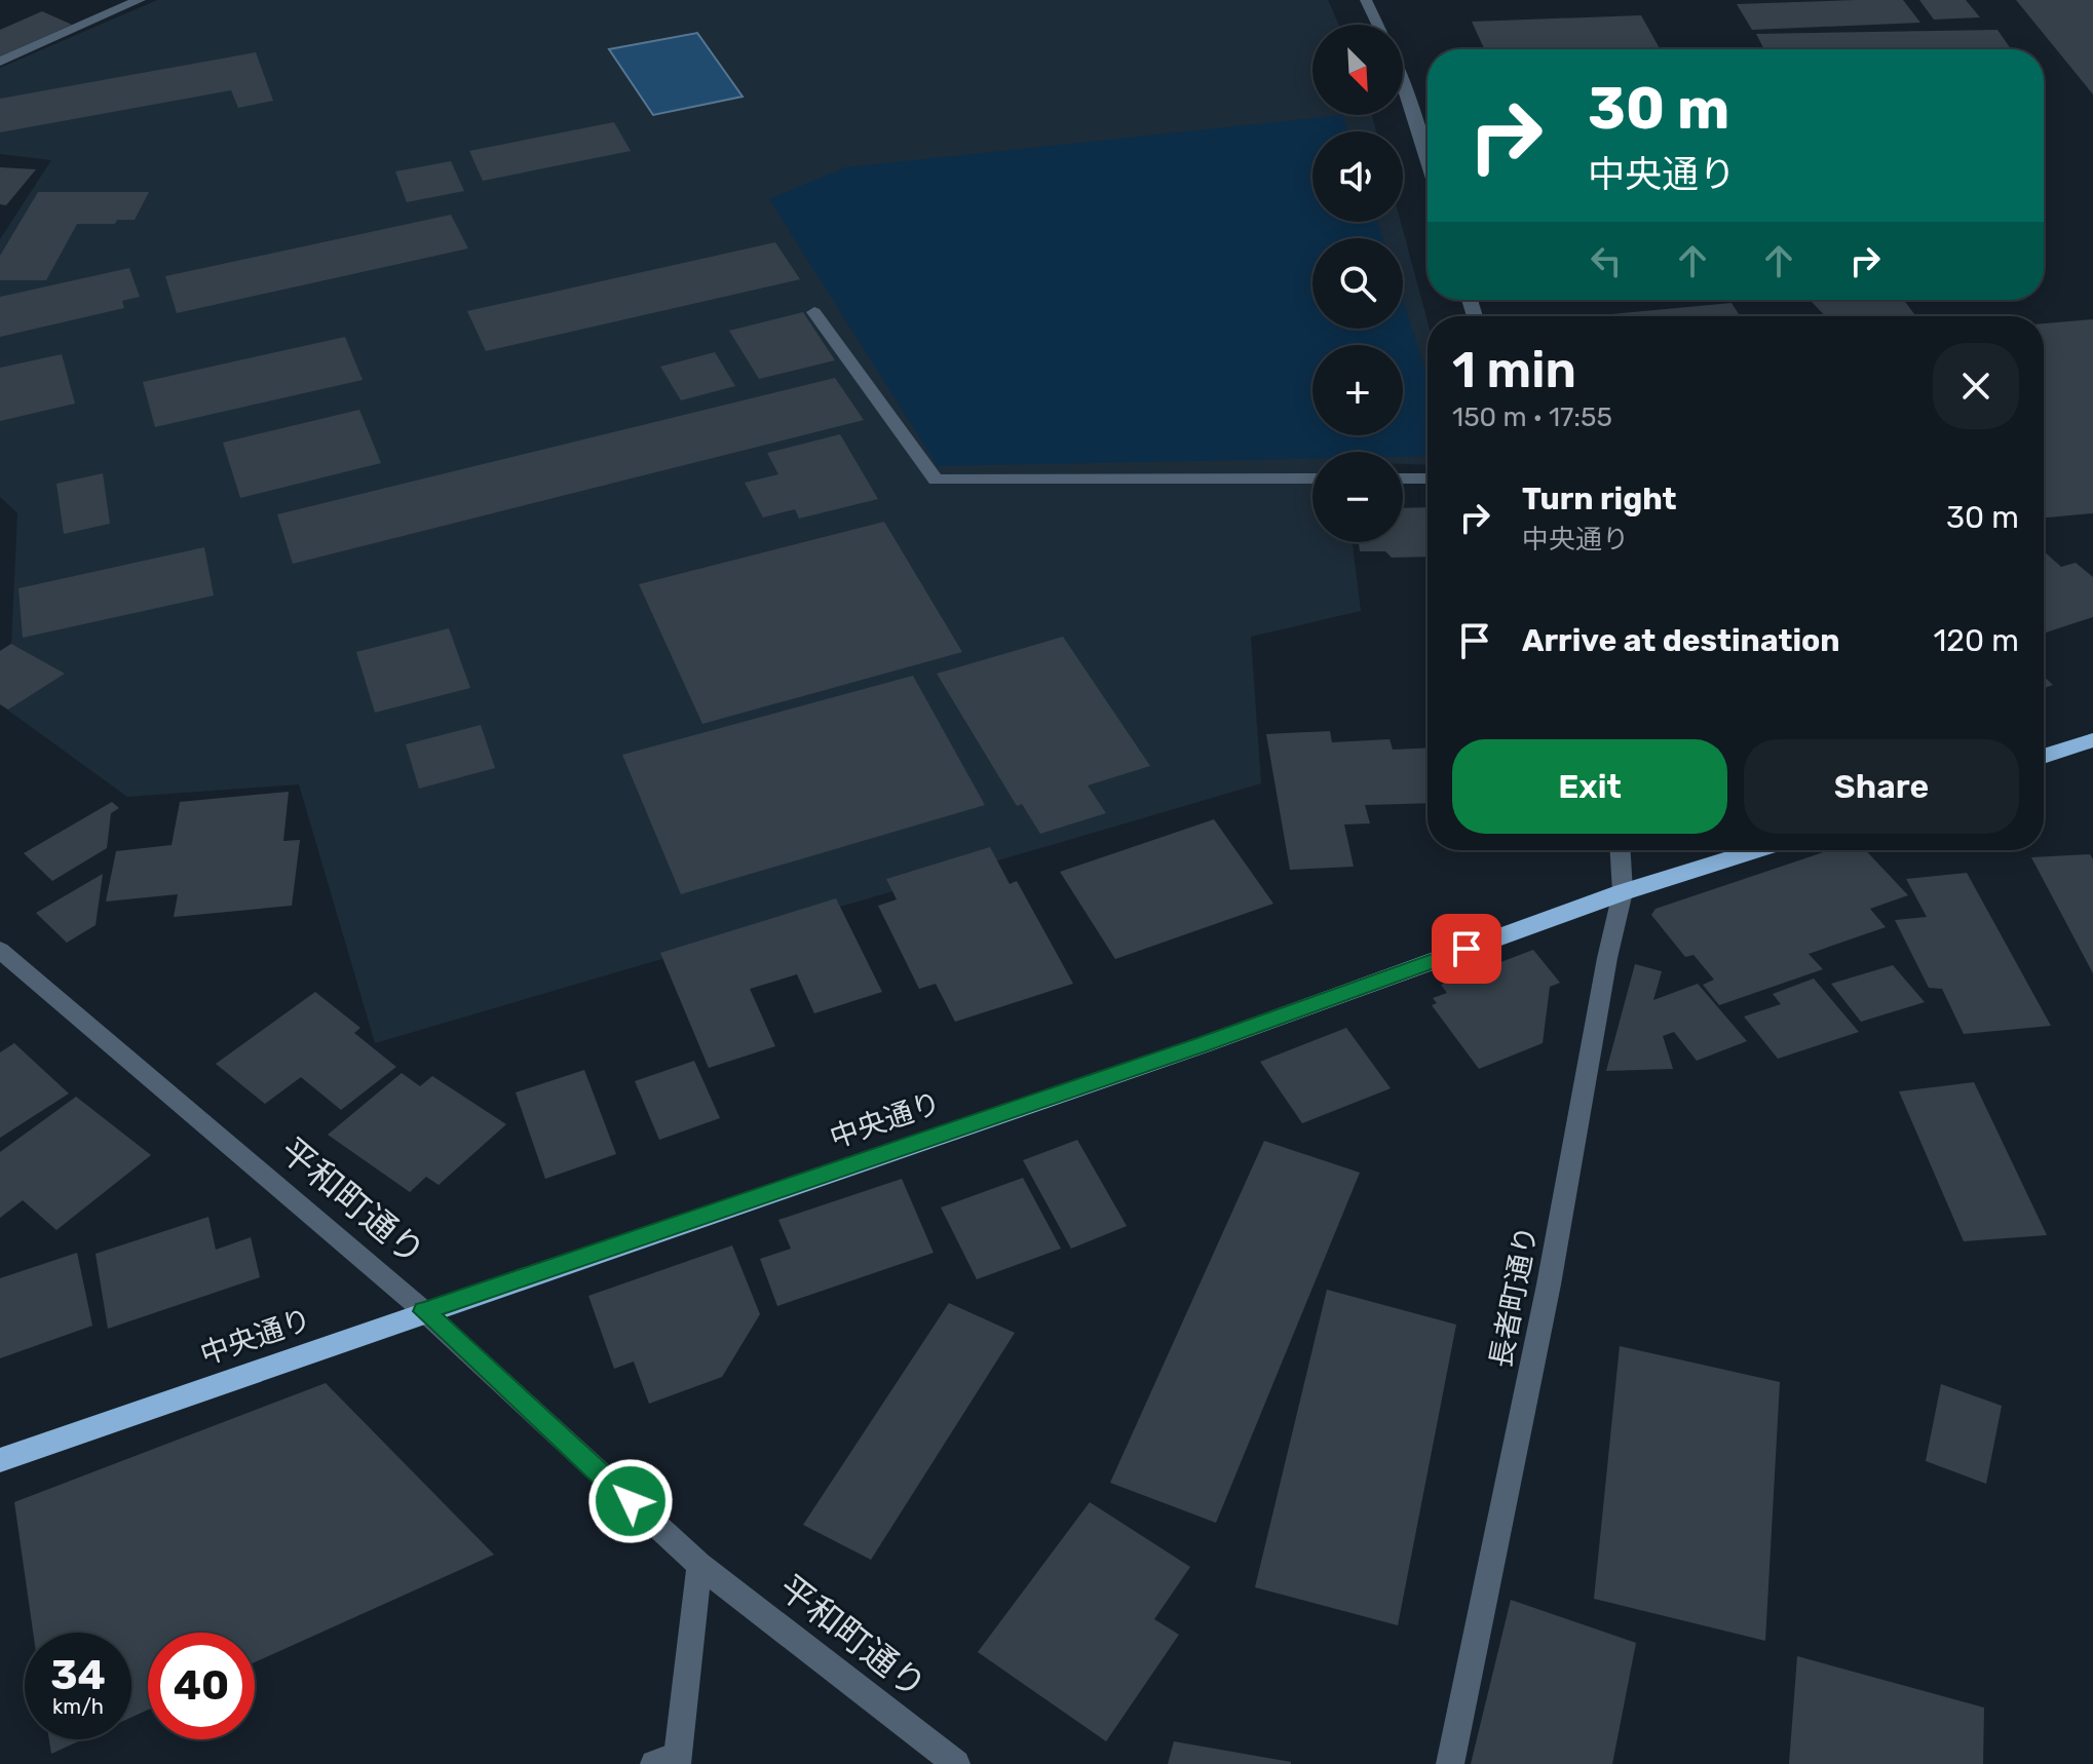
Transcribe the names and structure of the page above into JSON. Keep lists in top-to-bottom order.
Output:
{
  "streets": {
    "highway": ["中央通り"],
    "street": ["平和町通り", "長者町通り"]
  },
  "crossings": [
    ["中央通り", "平和町通り"],
    ["中央通り", "長者町通り"]
  ],
  "north": "bottom right",
  "page": {
    "map_buttons": ["+", "−"],
    "turn": ["30 m", "中央通り"],
    "heading": ["1 min", "150 m · 17:55"],
    "list": [
      {
        "name": "Turn right",
        "note": "中央通り",
        "value": "30 m"
      },
      {
        "name": "Arrive at destination",
        "value": "120 m"
      }
    ],
    "buttons": ["Exit", "Share"],
    "speed": "34 km/h",
    "limit": "40"
  }
}
